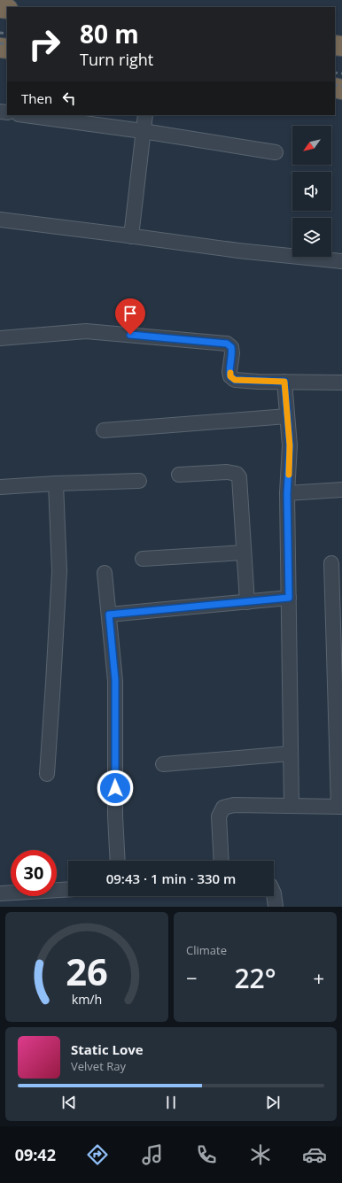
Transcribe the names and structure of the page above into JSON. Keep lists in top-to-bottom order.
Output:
{
  "north": "bottom left",
  "page": {
    "turn": ["80 m", "Turn right"],
    "then": "Then",
    "limit": "30",
    "trip": "09:43 · 1 min · 330 m",
    "tile": "Climate",
    "heat": ["−", "22°", "+"],
    "song": ["Static Love", "Velvet Ray"],
    "tabs": "09:42",
    "gauge": ["26", "km/h"]
  }
}
